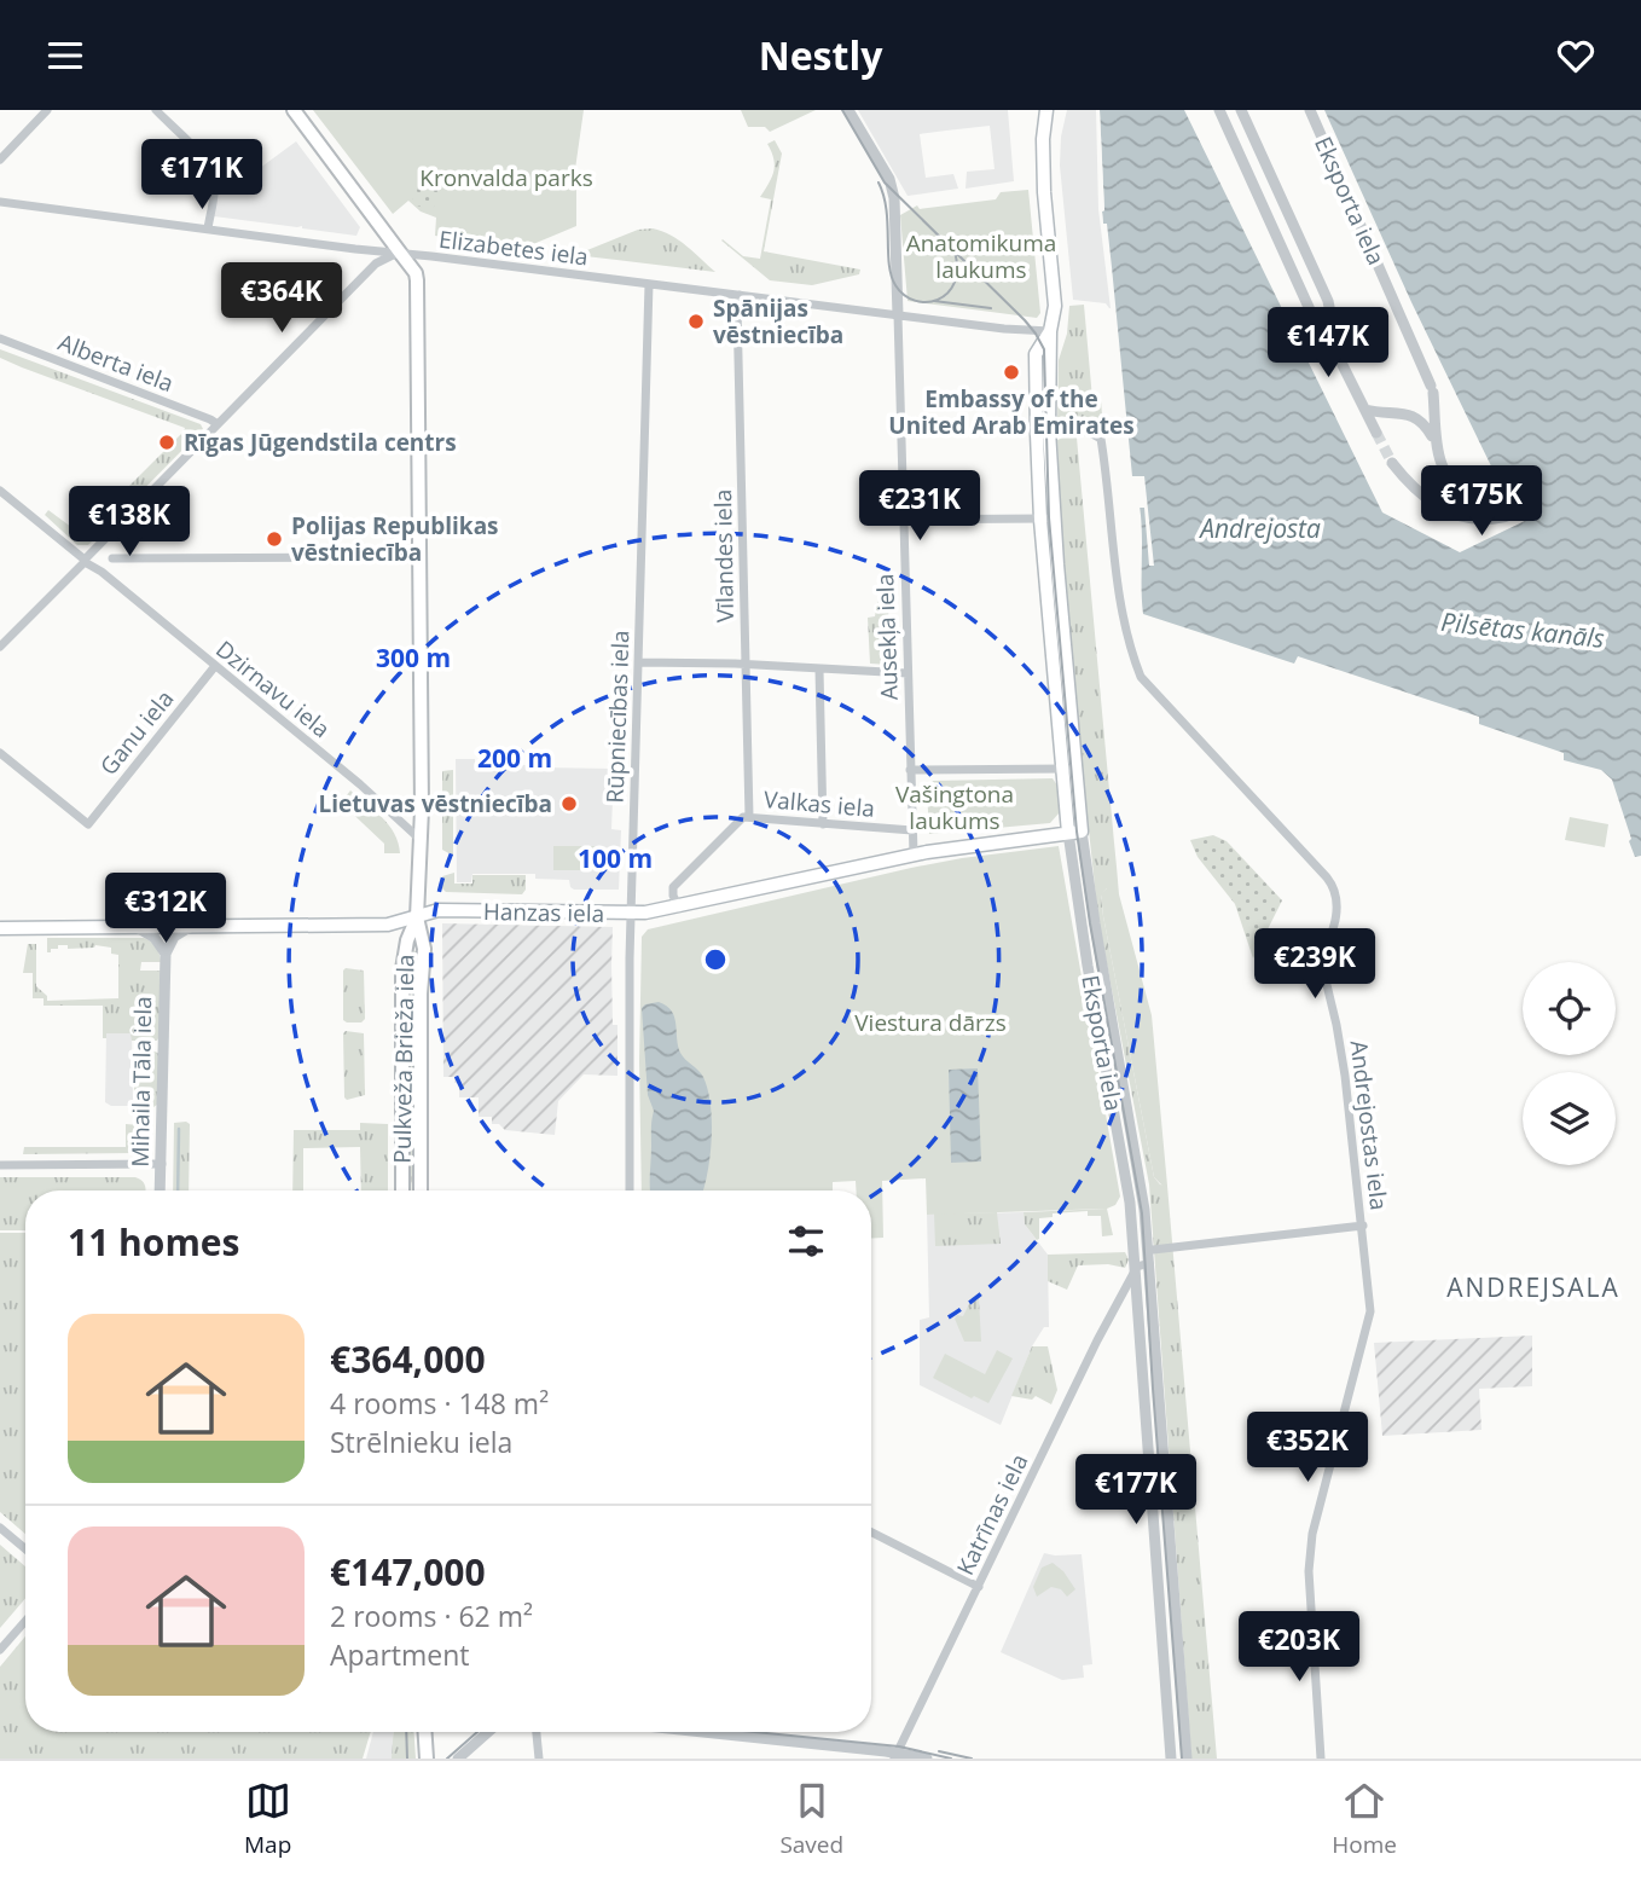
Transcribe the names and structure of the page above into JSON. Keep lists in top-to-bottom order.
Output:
{
  "streets": {
    "main road": ["Eksporta iela", "Hanzas iela", "Pulkveža Brieža iela"],
    "street": [
      "Elizabetes iela",
      "Alberta iela",
      "Vīlandes iela",
      "Ausekļa iela",
      "Dzirnavu iela",
      "Rūpniecības iela",
      "Ganu iela",
      "Valkas iela",
      "Mihaila Tāla iela",
      "Andrejostas iela",
      "Katrīnas iela"
    ]
  },
  "crossings": [
    ["Eksporta iela", "Elizabetes iela"],
    ["Eksporta iela", "Hanzas iela"],
    ["Eksporta iela", "Andrejostas iela"],
    ["Eksporta iela", "Katrīnas iela"],
    ["Elizabetes iela", "Vīlandes iela"],
    ["Elizabetes iela", "Ausekļa iela"],
    ["Elizabetes iela", "Rūpniecības iela"],
    ["Elizabetes iela", "Pulkveža Brieža iela"],
    ["Vīlandes iela", "Valkas iela"],
    ["Ausekļa iela", "Valkas iela"],
    ["Ausekļa iela", "Hanzas iela"],
    ["Dzirnavu iela", "Ganu iela"],
    ["Dzirnavu iela", "Pulkveža Brieža iela"],
    ["Rūpniecības iela", "Hanzas iela"],
    ["Valkas iela", "Hanzas iela"],
    ["Hanzas iela", "Pulkveža Brieža iela"]
  ],
  "districts": ["ANDREJSALA"],
  "water": ["Andrejosta", "Pilsētas kanāls"],
  "parks": [
    "Kronvalda parks",
    "Anatomikuma laukums",
    "Vašingtona laukums",
    "Viestura dārzs"
  ],
  "places": [
    "Spānijas vēstniecība",
    "Embassy of the United Arab Emirates",
    "Rīgas Jūgendstila centrs",
    "Polijas Republikas vēstniecība",
    "Lietuvas vēstniecība"
  ],
  "page": {
    "header": "Nestly",
    "price": [
      "€171K",
      "€364K",
      "€147K",
      "€175K",
      "€231K",
      "€138K",
      "€312K",
      "€239K",
      "€352K",
      "€177K",
      "€203K"
    ],
    "heading": "11 homes",
    "list": [
      {
        "name": "€364,000",
        "note": "4 rooms · 148 m² · Strēlnieku iela"
      },
      {
        "name": "€147,000",
        "note": "2 rooms · 62 m² · Apartment"
      }
    ],
    "tabs": ["Map", "Saved", "Home"]
  },
  "rings": ["300 m", "200 m", "100 m"]
}
